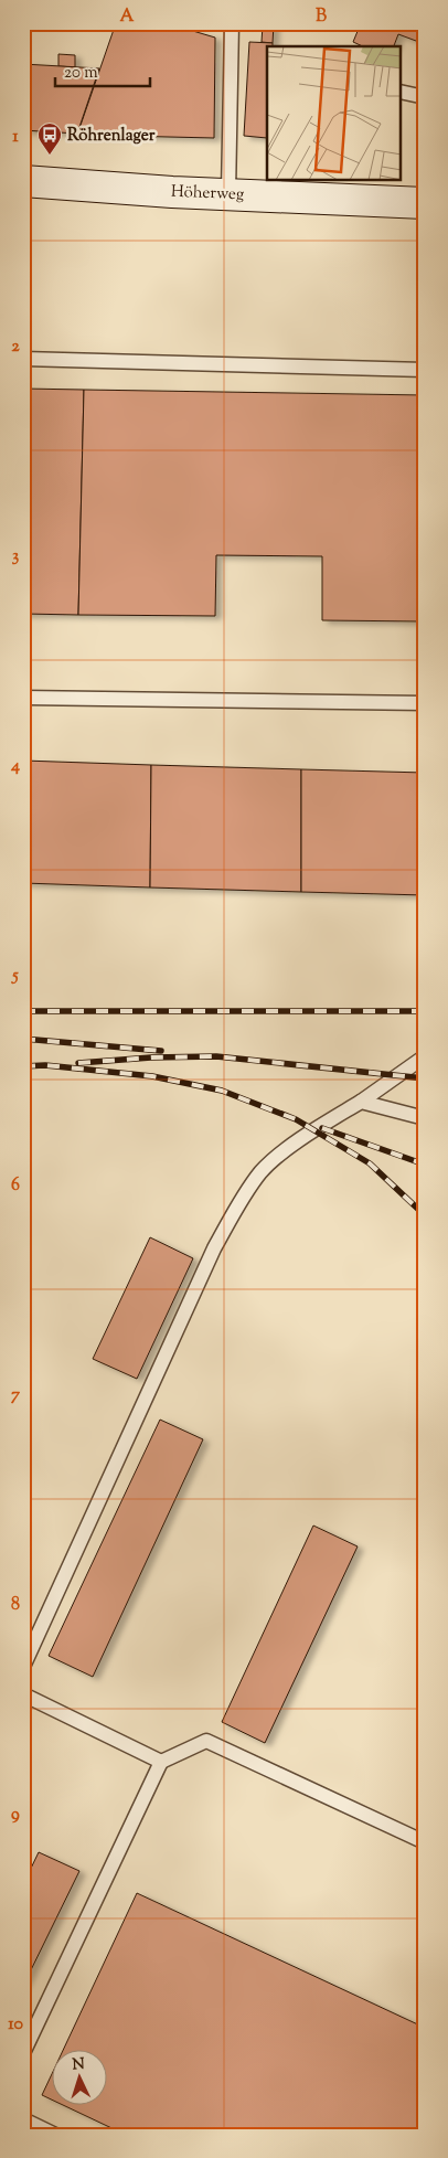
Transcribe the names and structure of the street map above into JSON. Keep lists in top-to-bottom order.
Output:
{
  "streets": {
    "street": ["Höherweg"]
  },
  "places": {
    "bus stop": ["Röhrenlager"]
  },
  "scale_bar": "20 m",
  "north": "top",
  "grid": {
    "columns": ["A", "B"],
    "rows": [
      "1",
      "2",
      "3",
      "4",
      "5",
      "6",
      "7",
      "8",
      "9",
      "10"
    ]
  }
}
